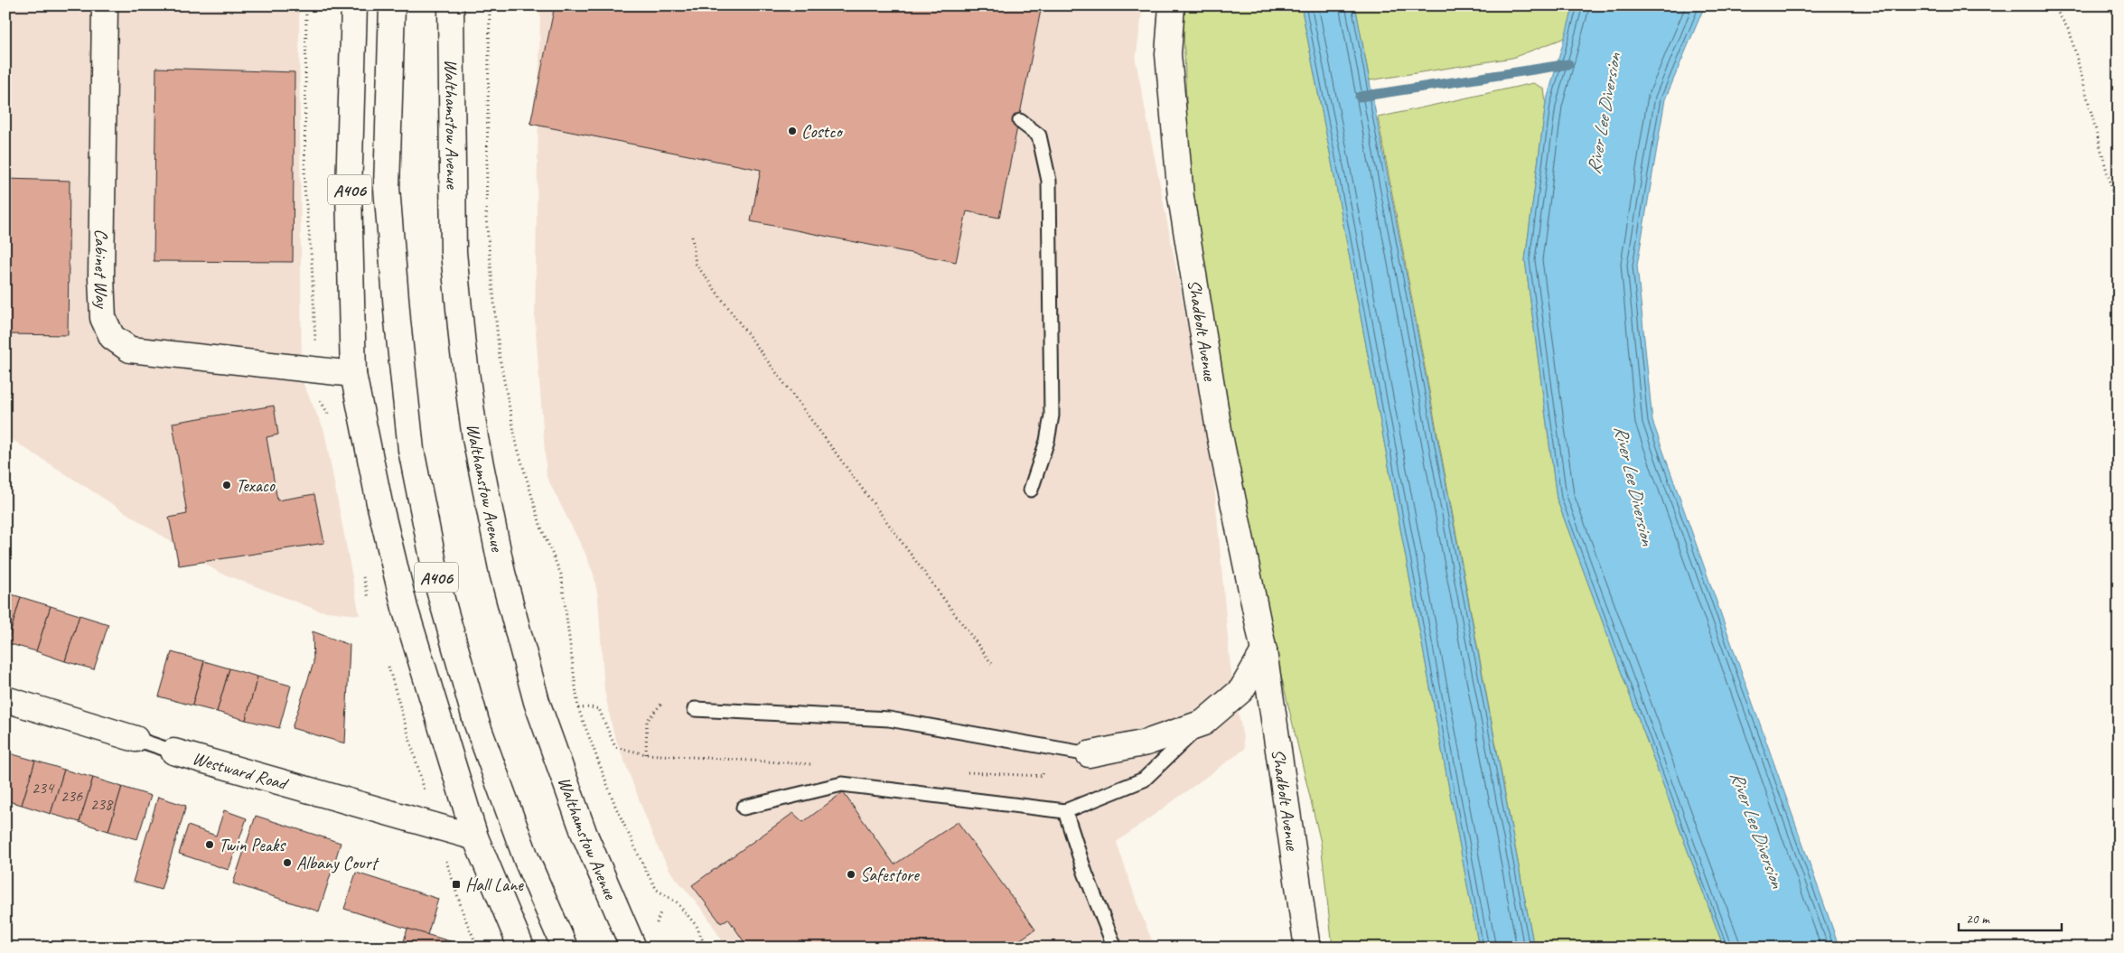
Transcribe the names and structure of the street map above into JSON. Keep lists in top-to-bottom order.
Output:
{
  "streets": {
    "main road": [
      "Walthamstow Avenue",
      "A406",
      "Cabinet Way",
      "Shadbolt Avenue",
      "Westward Road"
    ]
  },
  "crossings": [
    ["A406", "Cabinet Way"]
  ],
  "water": ["River Lee Diversion"],
  "places": {
    "other": [
      "Costco",
      "Texaco",
      "Twin Peaks",
      "Albany Court",
      "Safestore"
    ],
    "transit": ["Hall Lane"]
  },
  "house_numbers": ["234", "236", "238"],
  "scale_bar": "20 m"
}
